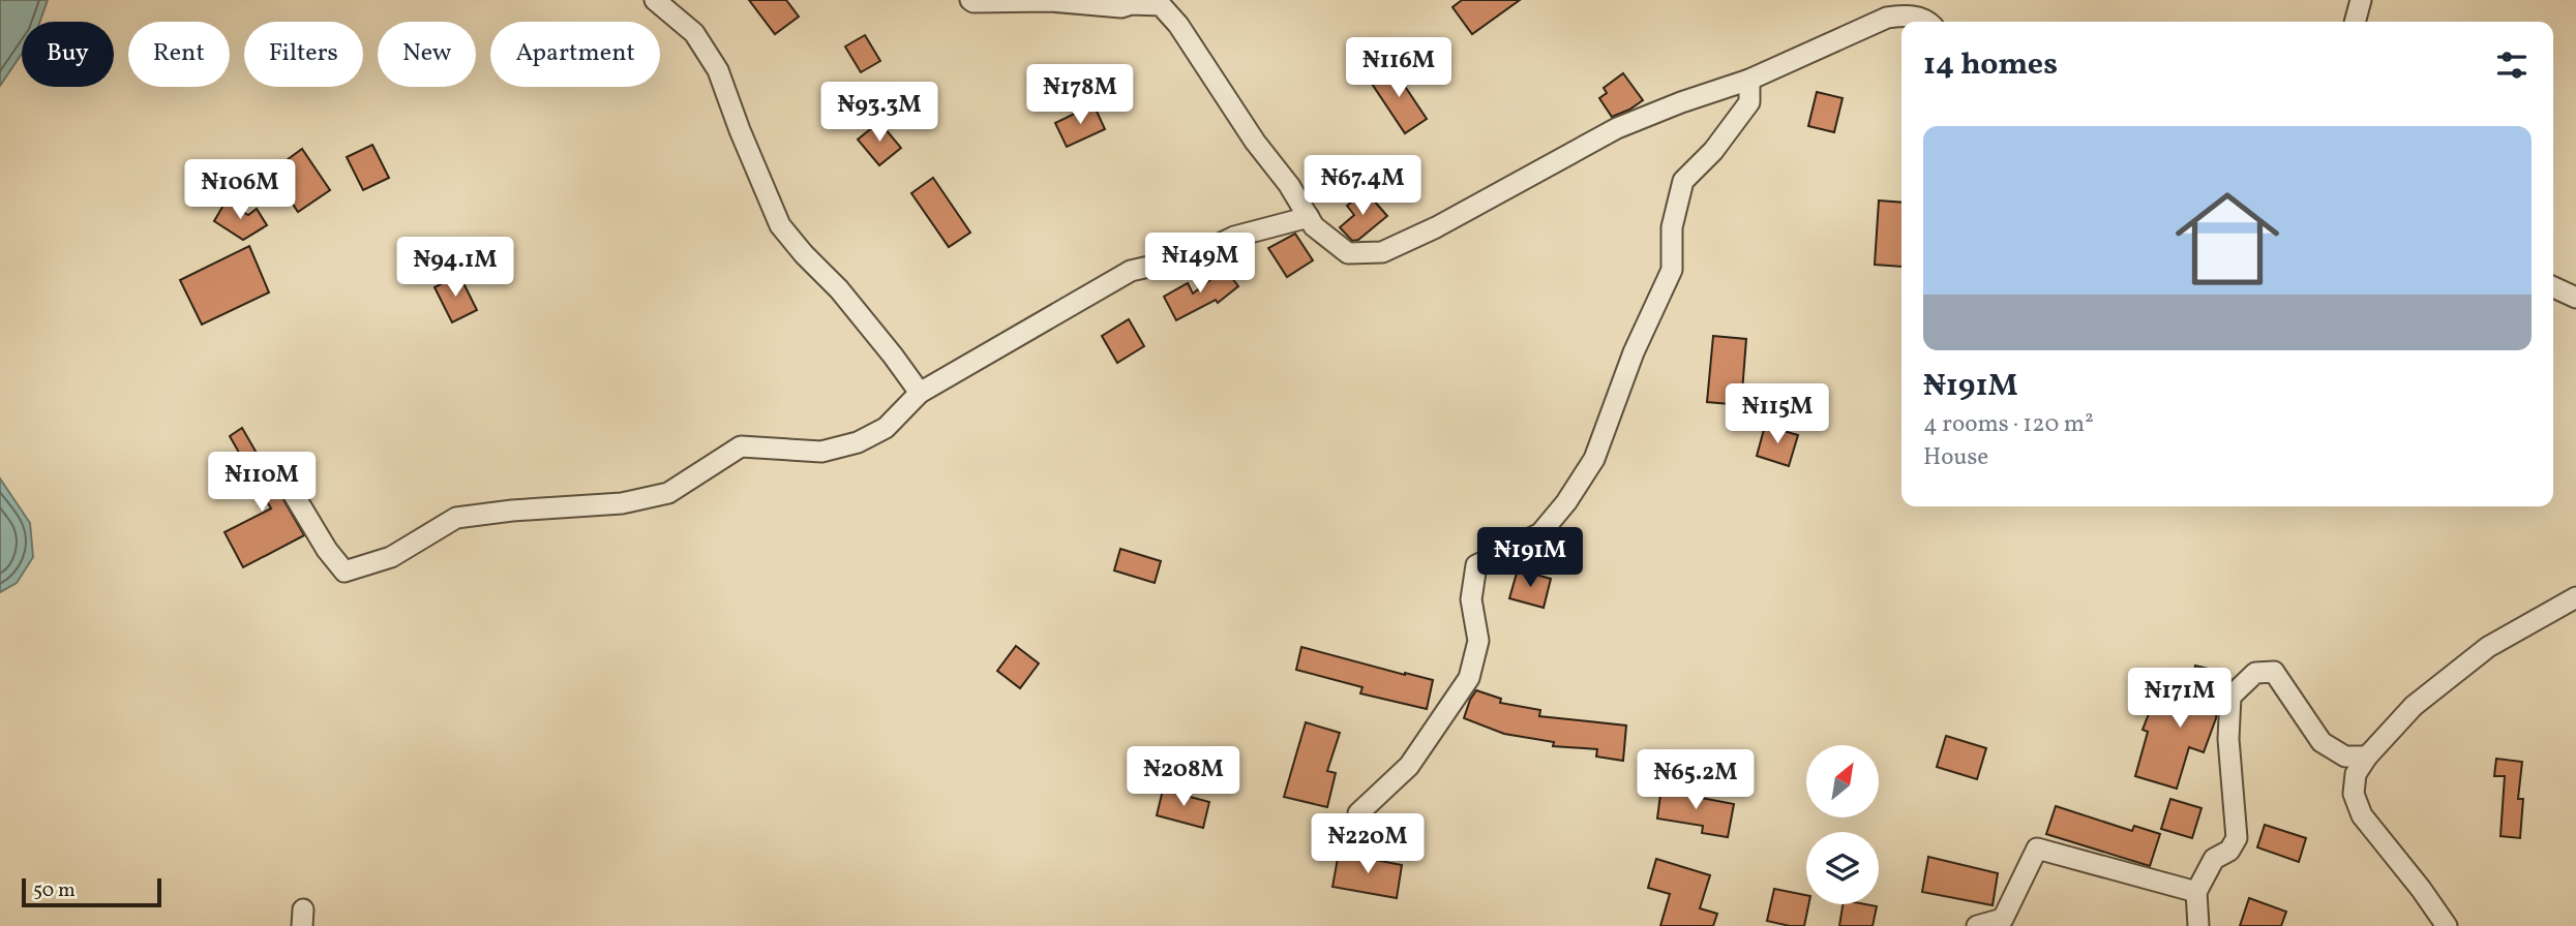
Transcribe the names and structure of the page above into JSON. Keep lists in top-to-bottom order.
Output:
{
  "scale_bar": "50 m",
  "north": "top right",
  "page": {
    "chip": [
      "Buy",
      "Rent",
      "Filters",
      "New",
      "Apartment"
    ],
    "heading": "14 homes",
    "price": [
      "₦116M",
      "₦178M",
      "₦93.3M",
      "₦67.4M",
      "₦106M",
      "₦149M",
      "₦94.1M",
      "₦115M",
      "₦110M",
      "₦191M",
      "₦171M",
      "₦208M",
      "₦65.2M",
      "₦220M"
    ],
    "list": [
      {
        "name": "₦191M",
        "note": "4 rooms · 120 m² · House"
      }
    ],
    "scale": "50 m"
  }
}
